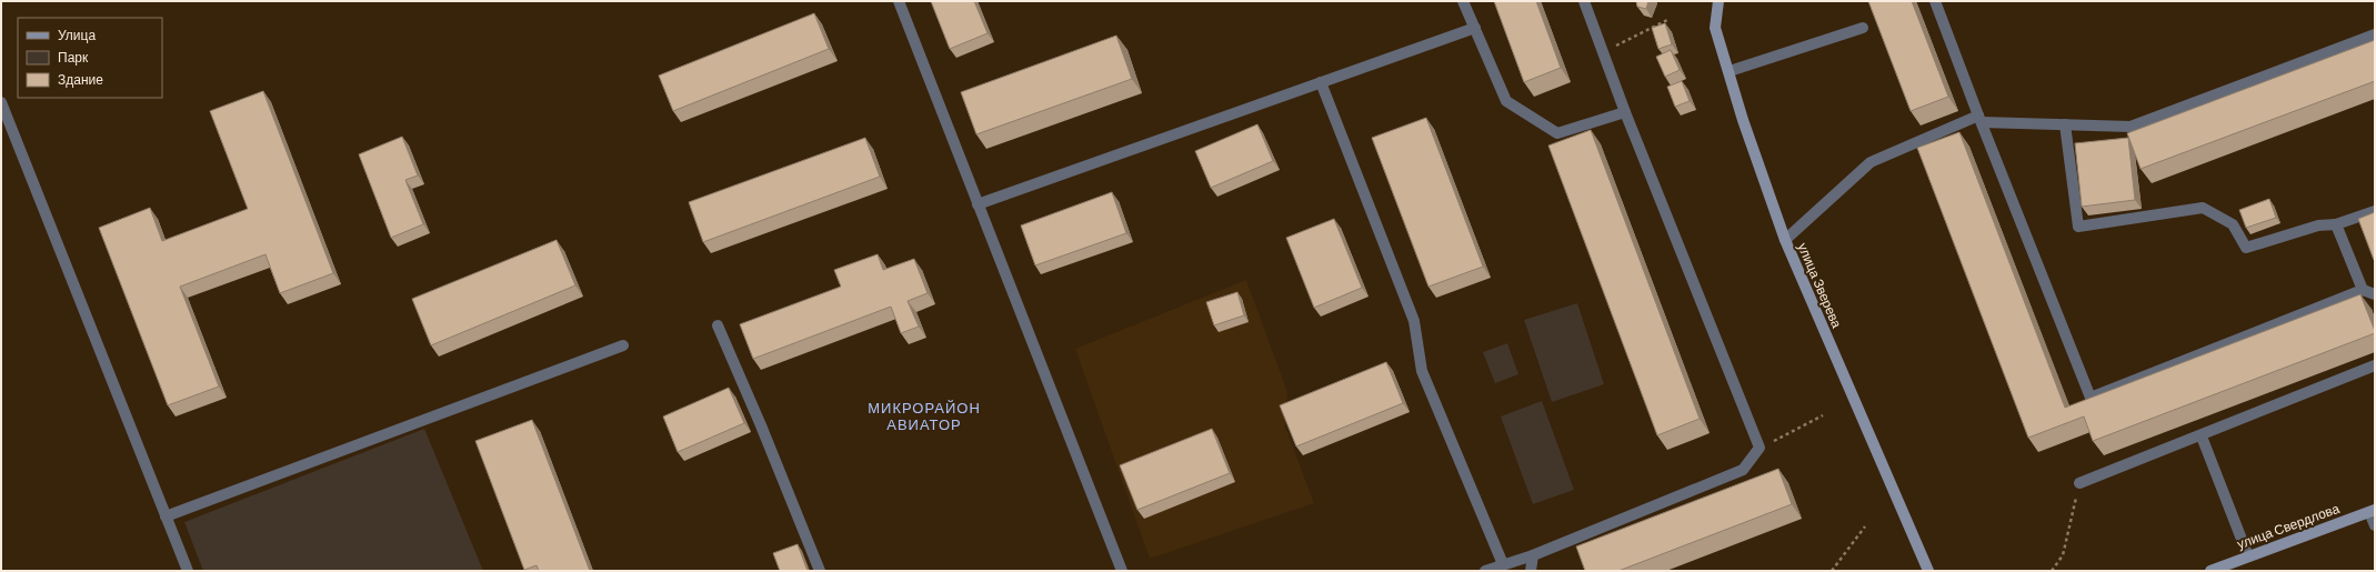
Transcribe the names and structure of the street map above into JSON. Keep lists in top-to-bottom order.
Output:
{
  "streets": {
    "main road": ["улица Зверева", "улица Свердлова"]
  },
  "districts": ["МИКРОРАЙОН АВИАТОР"],
  "legend": ["Улица", "Парк", "Здание"]
}
